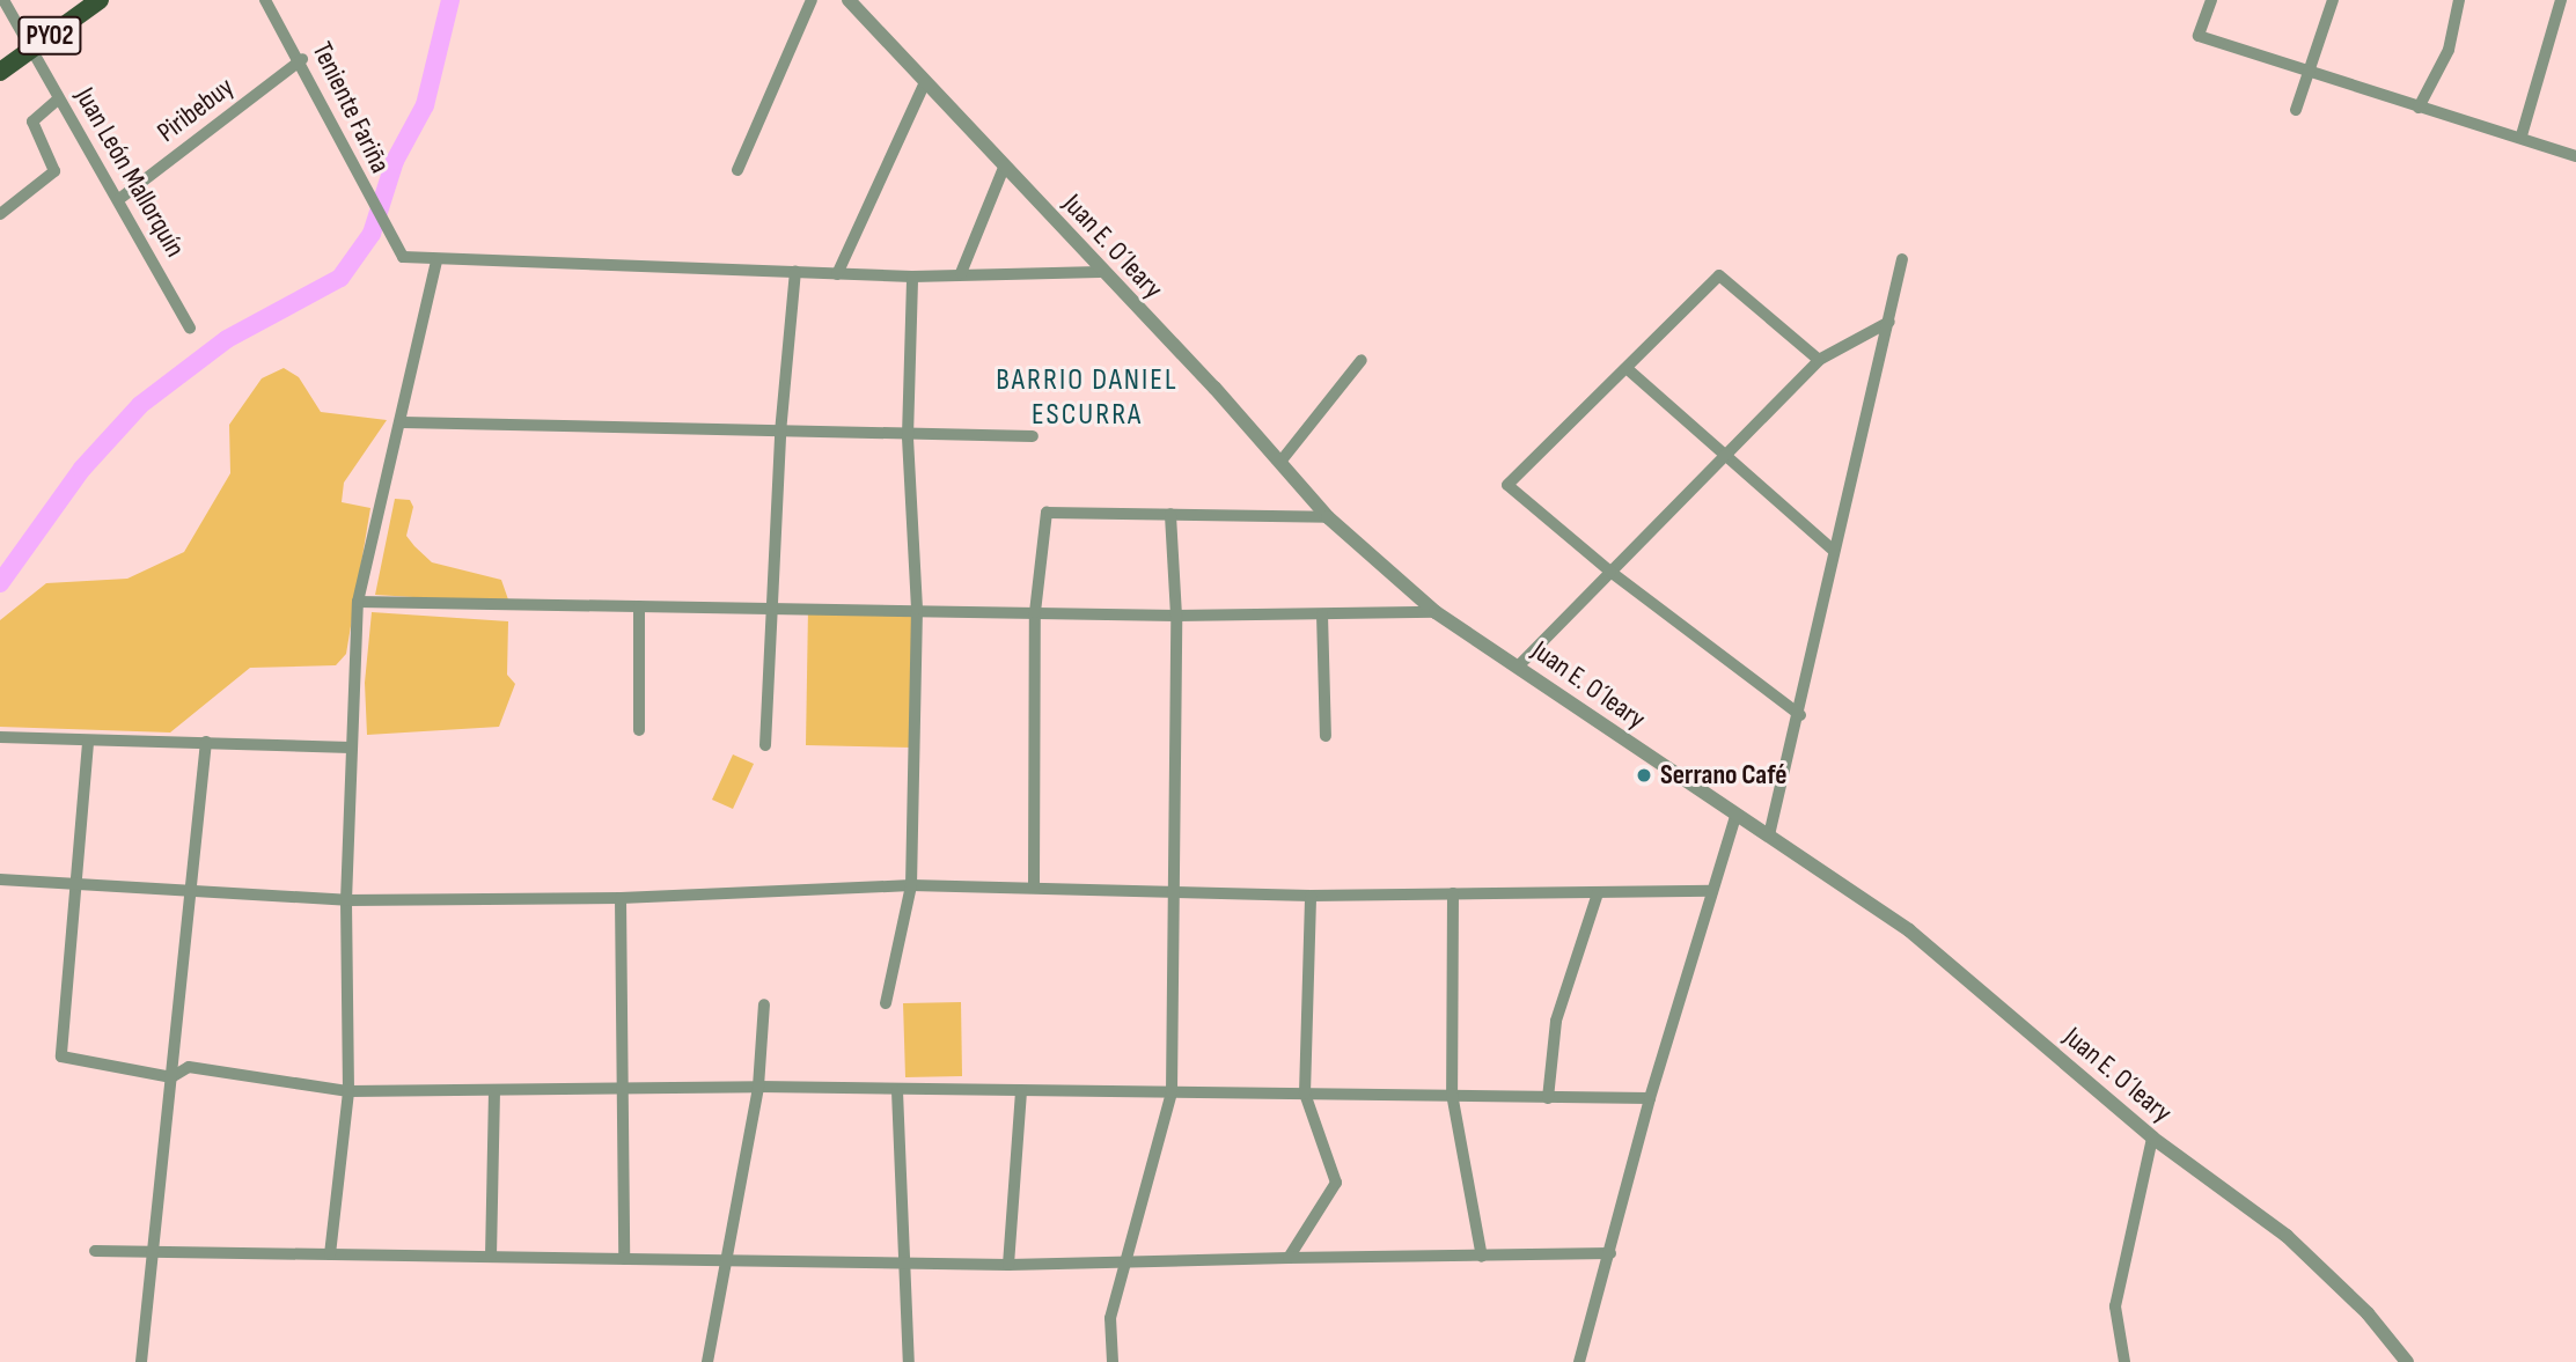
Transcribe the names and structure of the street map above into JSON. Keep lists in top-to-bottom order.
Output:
{
  "streets": {
    "main road": ["PY02"],
    "street": [
      "Teniente Fariña",
      "Piribebuy",
      "Juan León Mallorquín",
      "Juan E. O´leary"
    ]
  },
  "crossings": [
    ["PY02", "Juan León Mallorquín"],
    ["Teniente Fariña", "Piribebuy"],
    ["Piribebuy", "Juan León Mallorquín"]
  ],
  "districts": ["BARRIO DANIEL ESCURRA"],
  "places": ["Serrano Café"]
}
